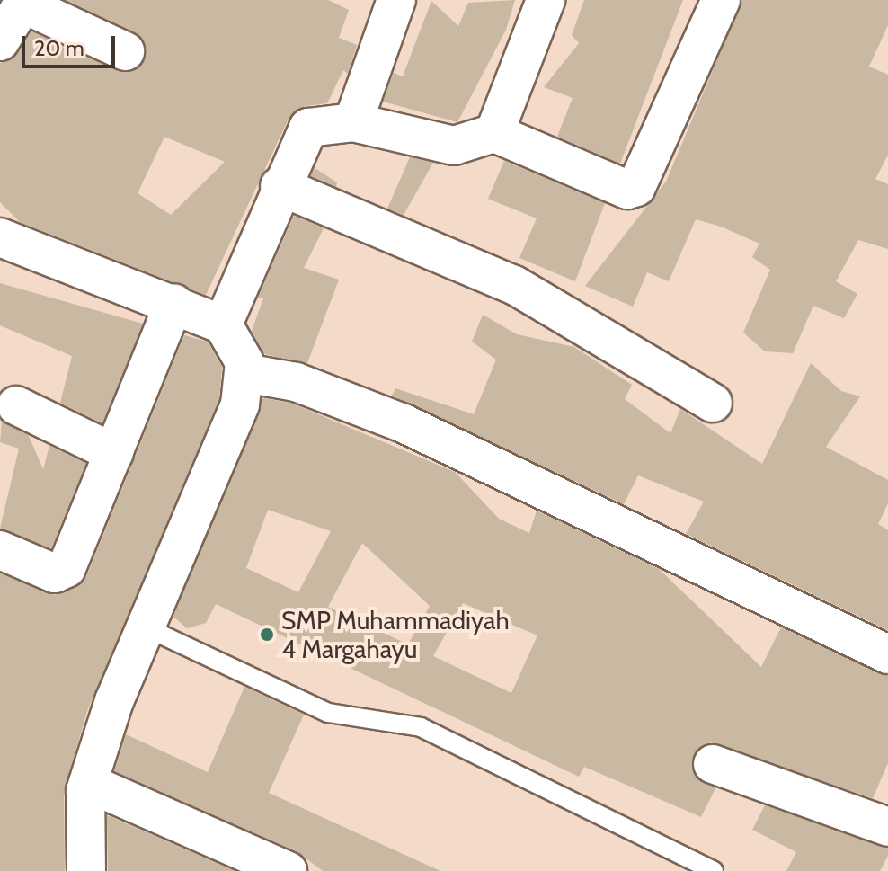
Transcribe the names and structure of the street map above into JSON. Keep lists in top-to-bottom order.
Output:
{
  "places": ["SMP Muhammadiyah 4 Margahayu"],
  "scale_bar": "20 m"
}
